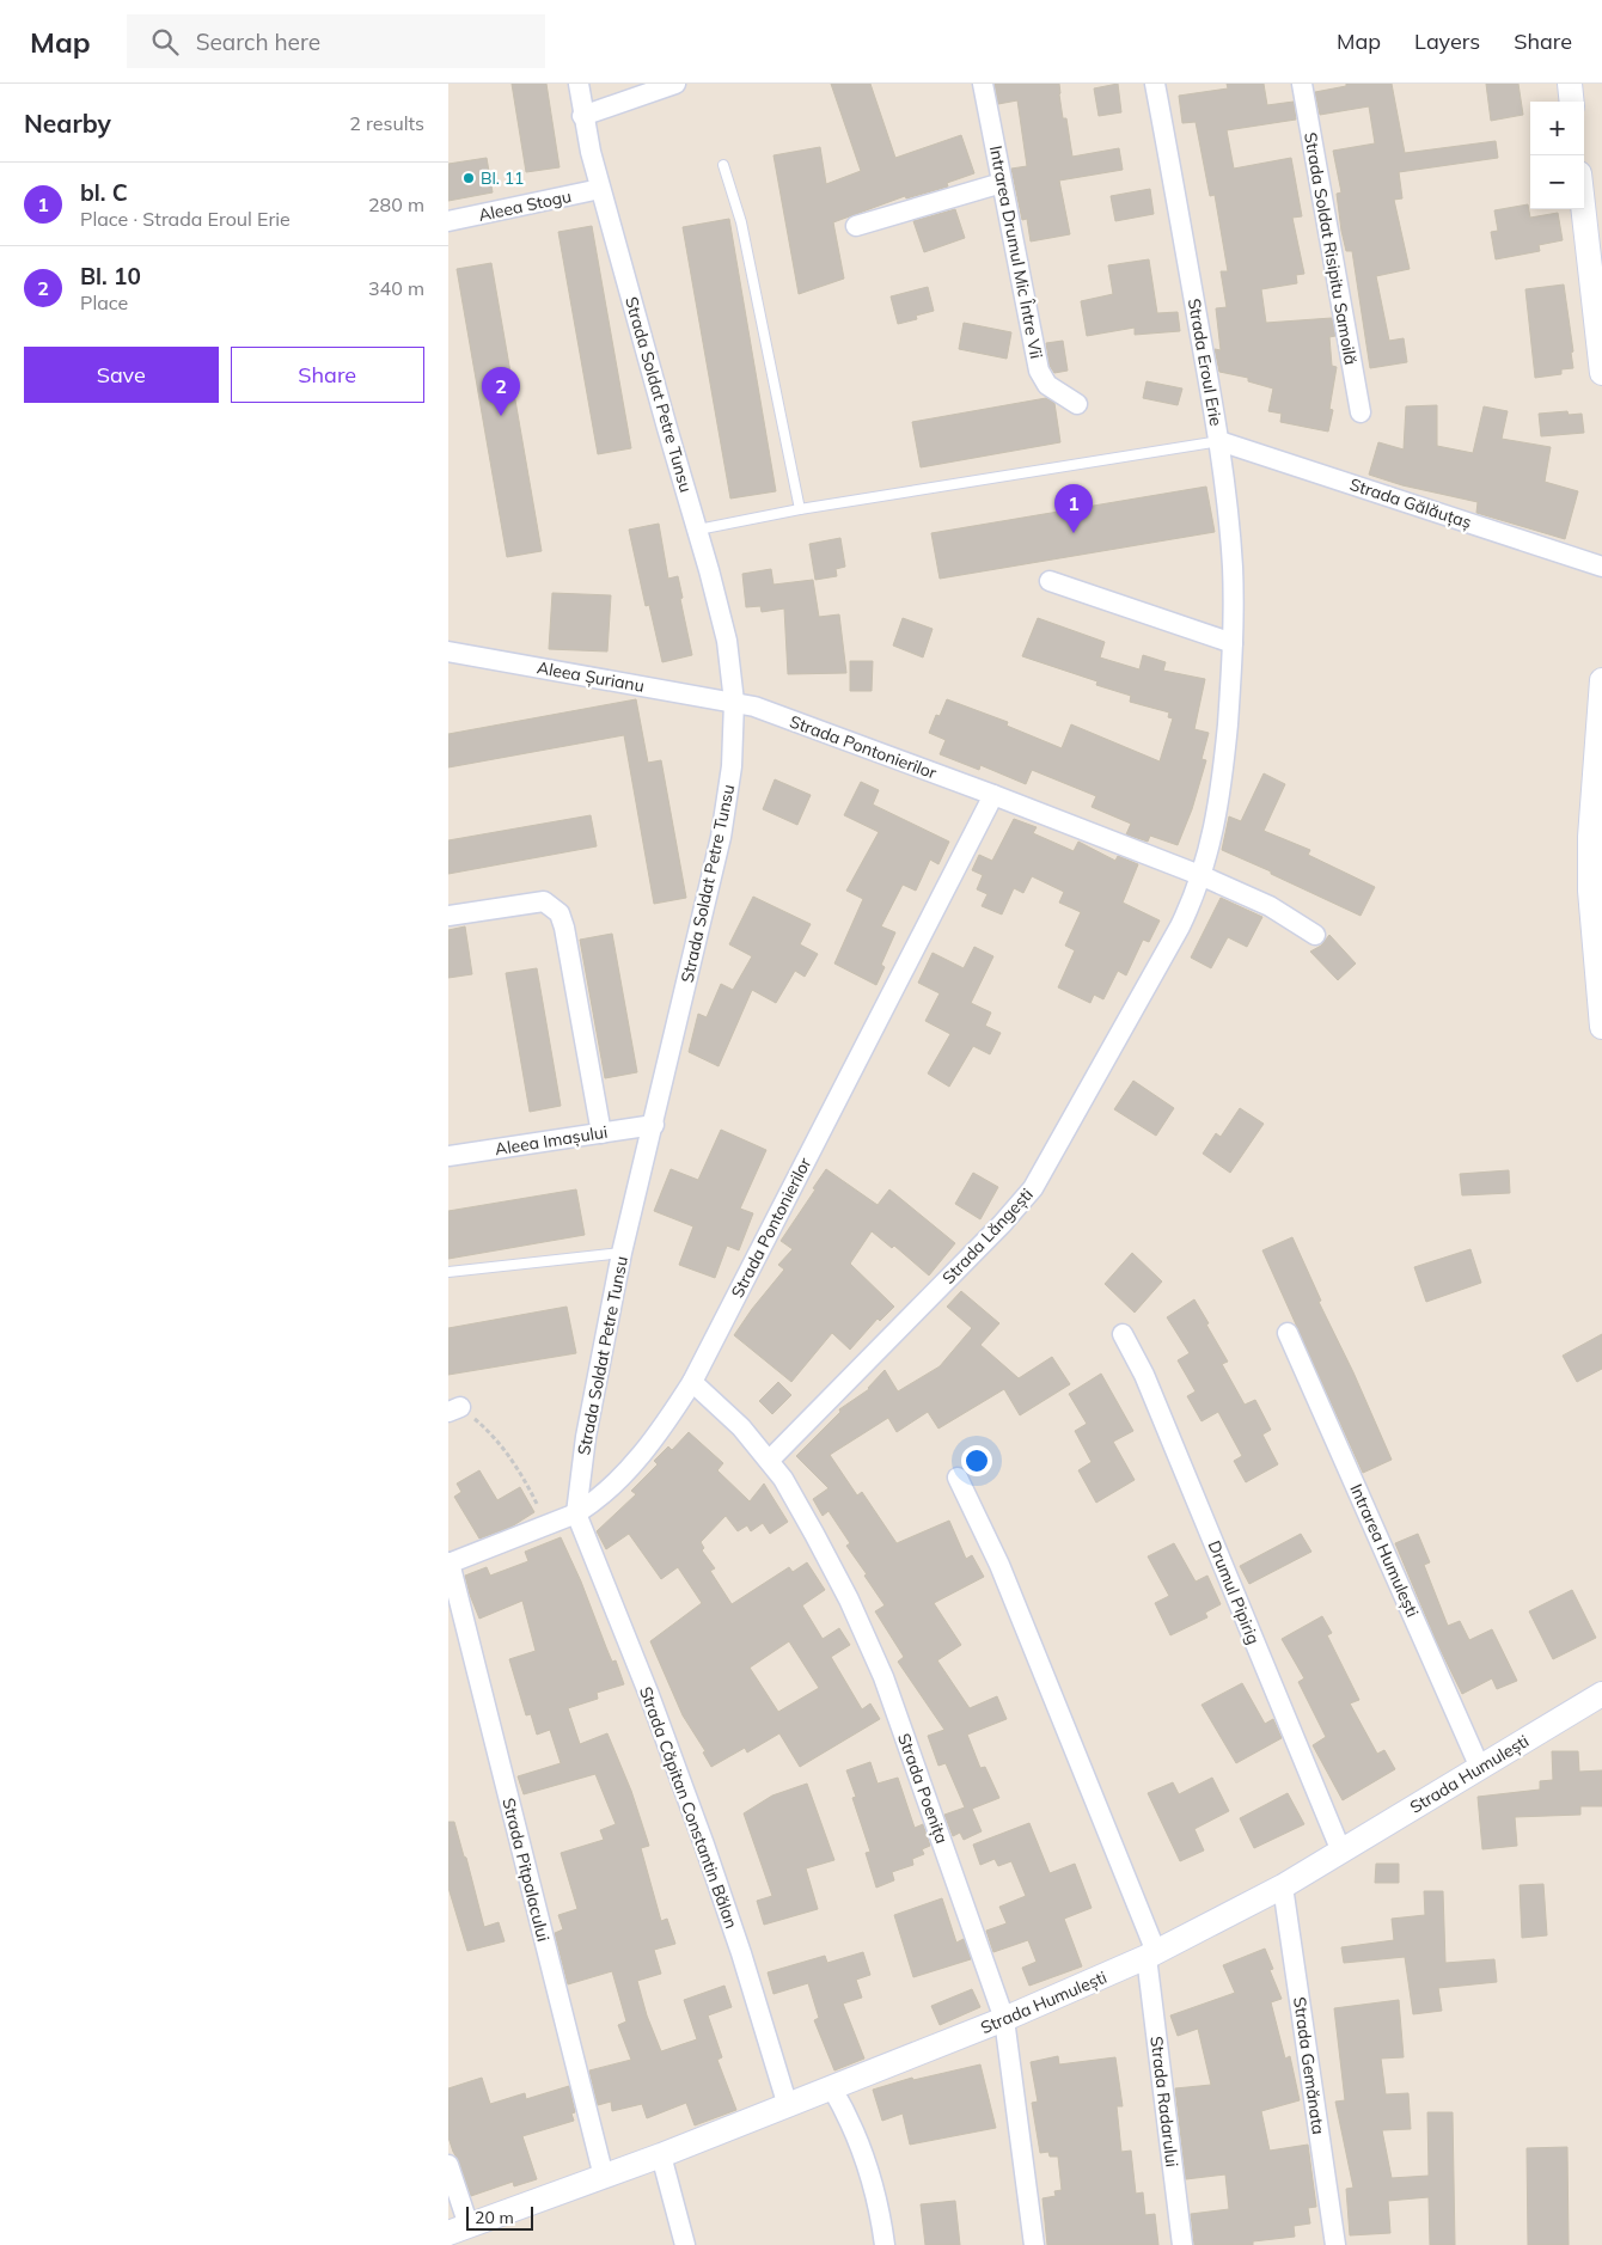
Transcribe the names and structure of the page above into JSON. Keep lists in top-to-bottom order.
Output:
{
  "streets": {
    "street": [
      "Aleea Stogu",
      "Strada Soldat Risipitu Samoilă",
      "Intrarea Drumul Mic Între Vii",
      "Strada Eroul Erie",
      "Strada Soldat Petre Tunsu",
      "Strada Gălăuțaș",
      "Aleea Șurianu",
      "Strada Pontonierilor",
      "Aleea Imașului",
      "Strada Lăngești",
      "Intrarea Humulești",
      "Drumul Pipirig",
      "Strada Humulești",
      "Strada Poenița",
      "Strada Căpitan Constantin Bălan",
      "Strada Pitpalacului",
      "Strada Gemănata",
      "Strada Radarului"
    ]
  },
  "crossings": [
    ["Aleea Stogu", "Strada Soldat Petre Tunsu"],
    ["Strada Eroul Erie", "Strada Gălăuțaș"],
    ["Strada Eroul Erie", "Strada Pontonierilor"],
    ["Strada Eroul Erie", "Strada Lăngești"],
    ["Strada Soldat Petre Tunsu", "Aleea Șurianu"],
    ["Strada Soldat Petre Tunsu", "Strada Pontonierilor"],
    ["Strada Soldat Petre Tunsu", "Aleea Imașului"],
    ["Strada Soldat Petre Tunsu", "Strada Căpitan Constantin Bălan"],
    ["Aleea Șurianu", "Strada Pontonierilor"],
    ["Strada Pontonierilor", "Strada Lăngești"],
    ["Strada Pontonierilor", "Strada Poenița"],
    ["Strada Pontonierilor", "Strada Căpitan Constantin Bălan"],
    ["Strada Pontonierilor", "Strada Pitpalacului"],
    ["Strada Lăngești", "Strada Poenița"],
    ["Intrarea Humulești", "Strada Humulești"],
    ["Drumul Pipirig", "Strada Humulești"],
    ["Strada Humulești", "Strada Poenița"],
    ["Strada Humulești", "Strada Căpitan Constantin Bălan"],
    ["Strada Humulești", "Strada Pitpalacului"],
    ["Strada Humulești", "Strada Gemănata"],
    ["Strada Humulești", "Strada Radarului"]
  ],
  "places": ["Bl. 11"],
  "scale_bar": "20 m",
  "page": {
    "header": "Map",
    "search": "Search here",
    "nav": ["Map", "Layers", "Share"],
    "heading": ["Nearby", "2 results"],
    "map_buttons": ["+", "−"],
    "list": [
      {
        "mark": "1",
        "name": "bl. C",
        "note": "Place · Strada Eroul Erie",
        "value": "280 m"
      },
      {
        "mark": "2",
        "name": "Bl. 10",
        "note": "Place",
        "value": "340 m"
      }
    ],
    "buttons": ["Save", "Share"],
    "pins": ["2", "1"],
    "scale": "20 m"
  }
}
